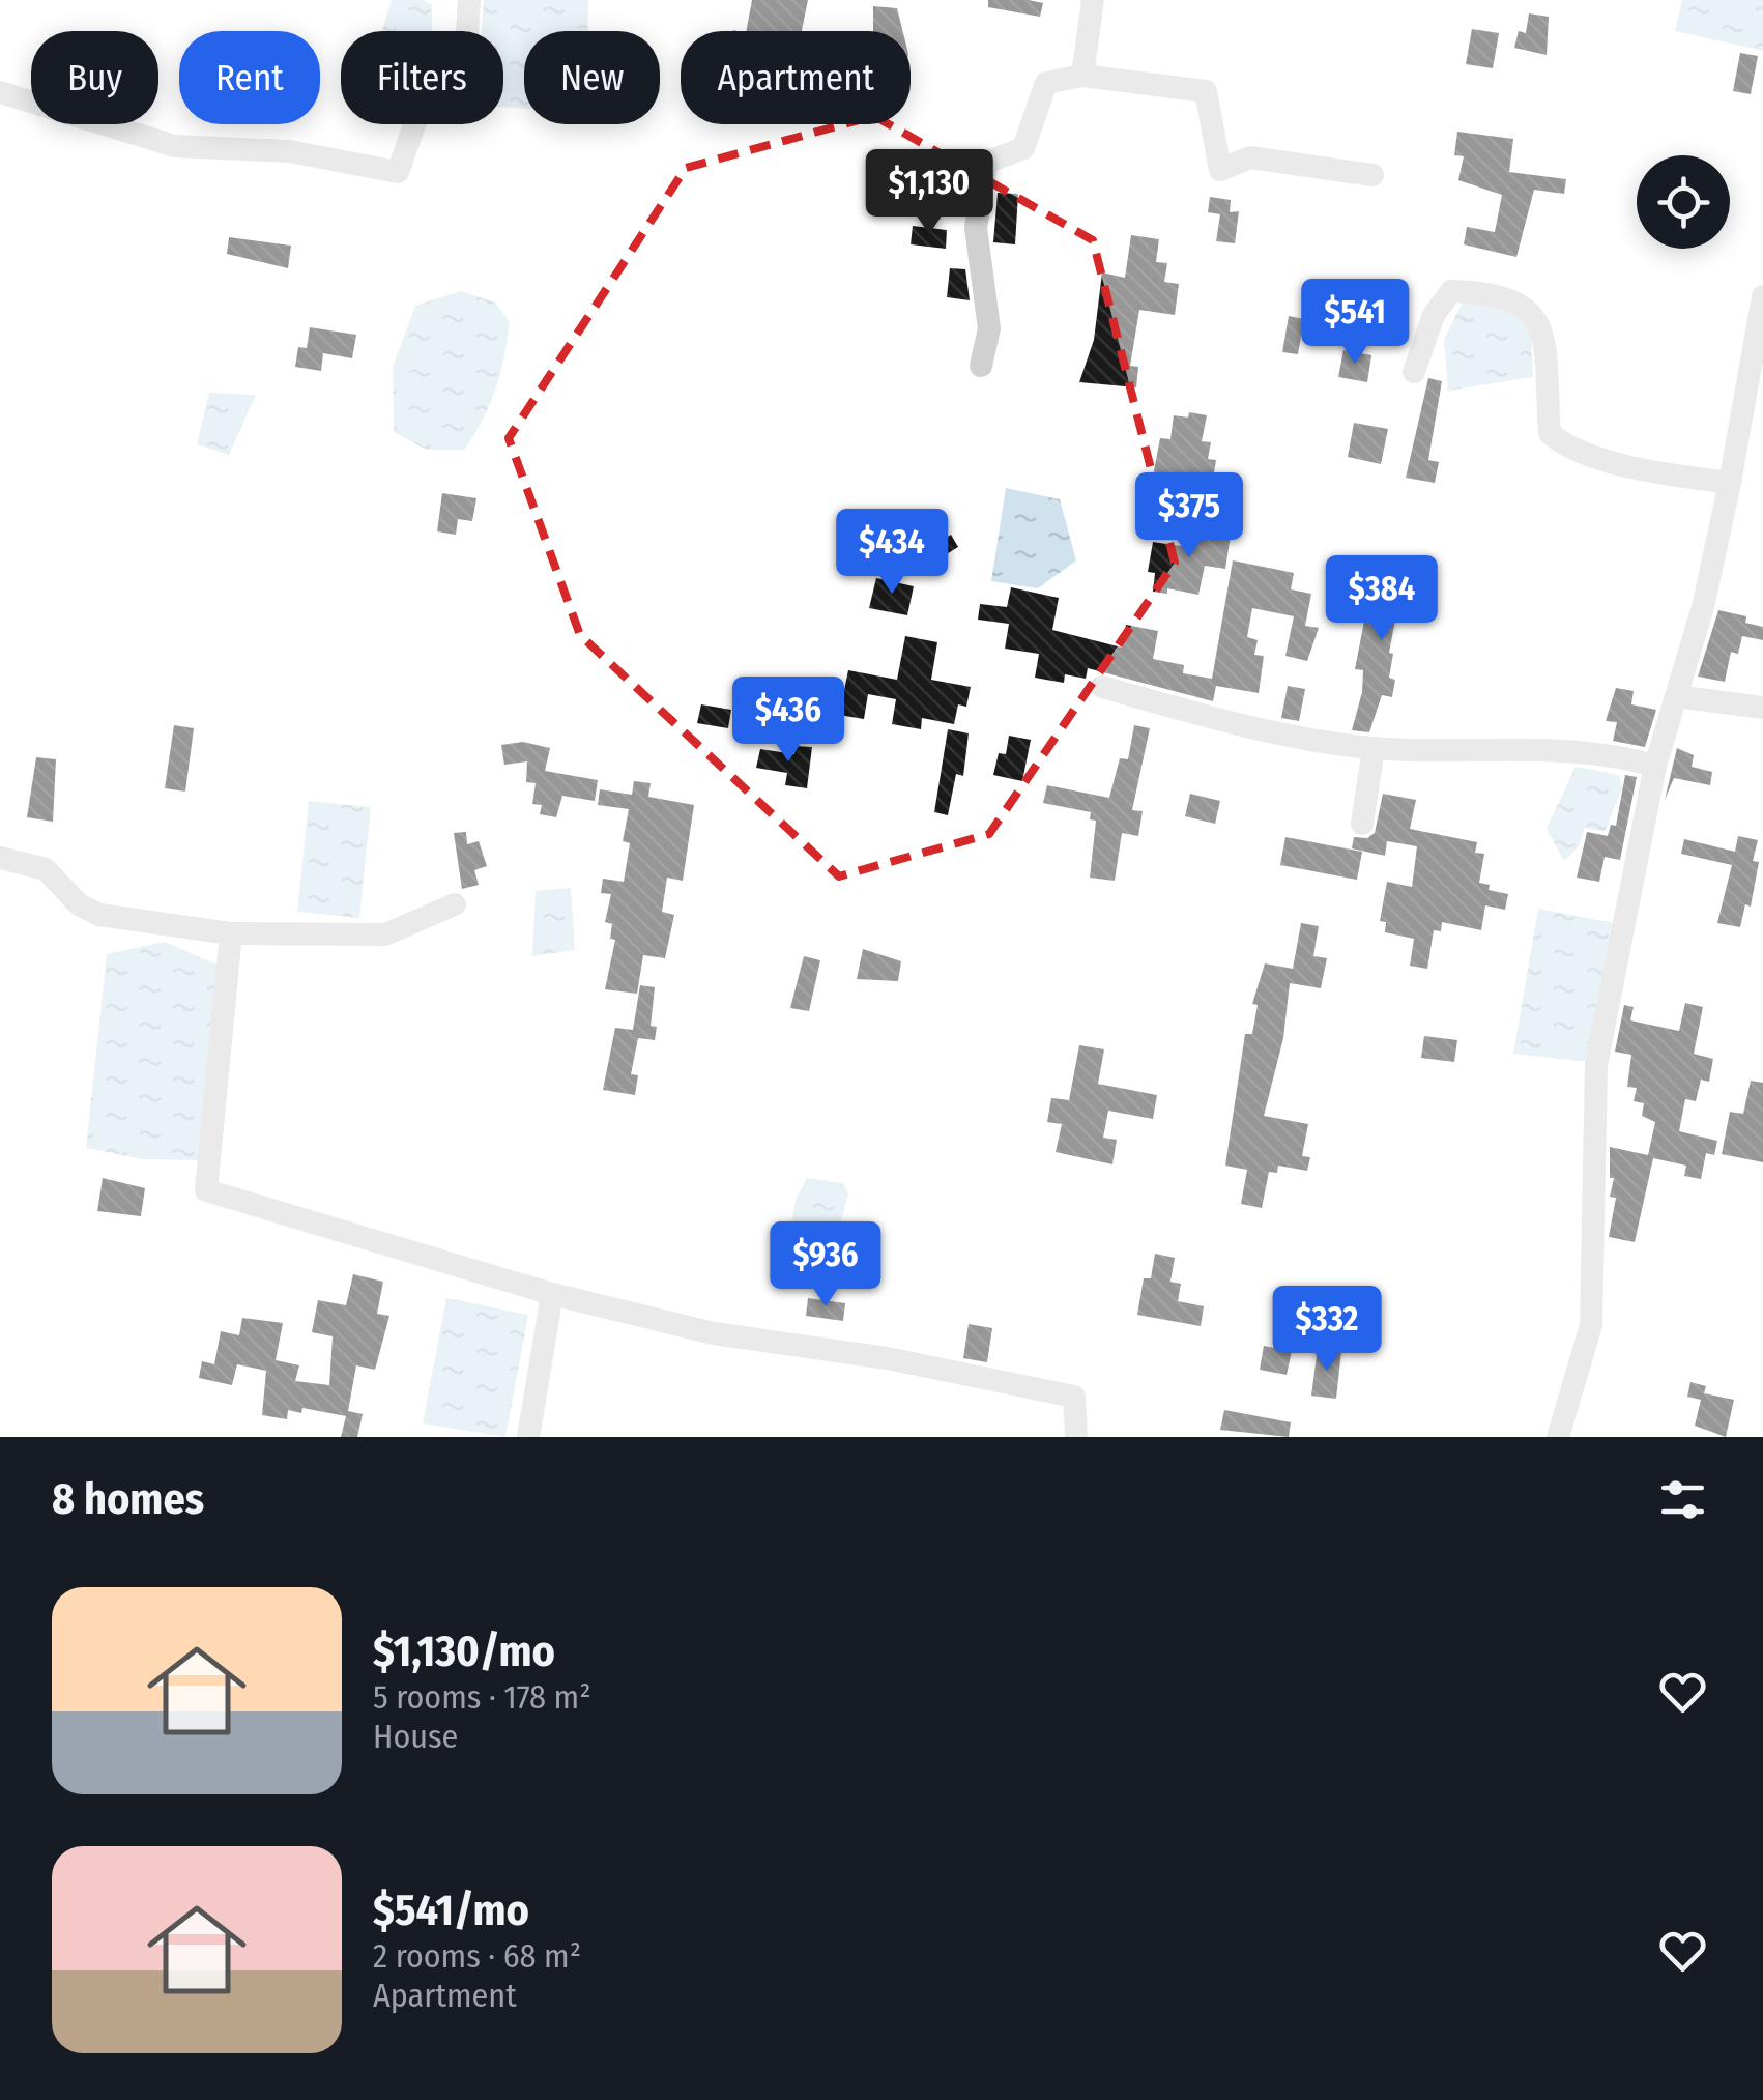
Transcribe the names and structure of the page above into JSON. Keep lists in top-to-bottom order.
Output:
{
  "page": {
    "chip": [
      "Buy",
      "Rent",
      "Filters",
      "New",
      "Apartment"
    ],
    "price": [
      "$1,130",
      "$541",
      "$375",
      "$434",
      "$384",
      "$436",
      "$936",
      "$332"
    ],
    "heading": "8 homes",
    "list": [
      {
        "name": "$1,130/mo",
        "note": "5 rooms · 178 m² · House"
      },
      {
        "name": "$541/mo",
        "note": "2 rooms · 68 m² · Apartment"
      }
    ]
  }
}
